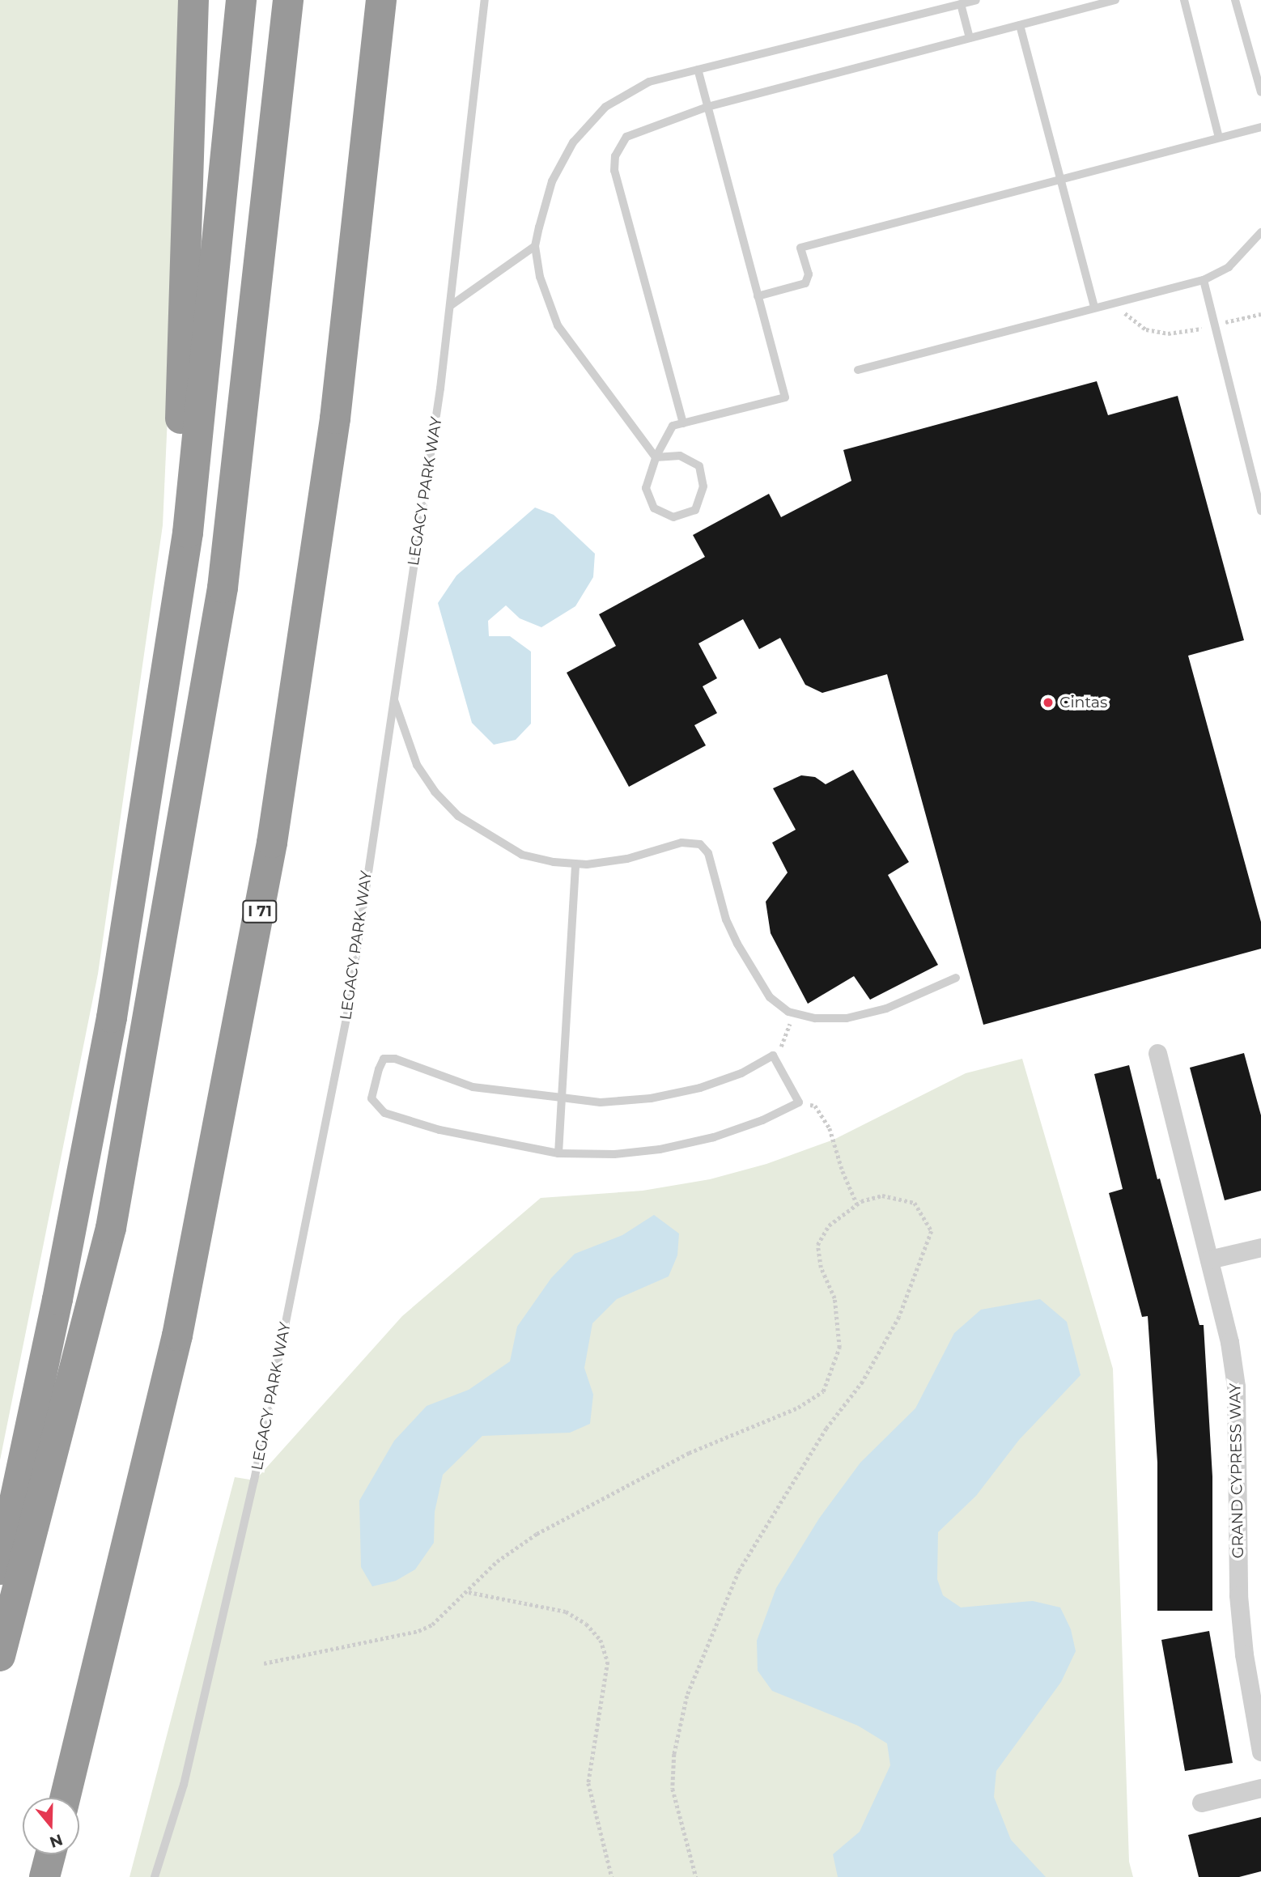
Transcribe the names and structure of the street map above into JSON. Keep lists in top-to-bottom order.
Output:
{
  "streets": {
    "highway": ["I 71"],
    "street": ["GRAND CYPRESS WAY"],
    "lane": ["LEGACY PARK WAY"]
  },
  "places": ["Cintas"],
  "north": "bottom"
}
